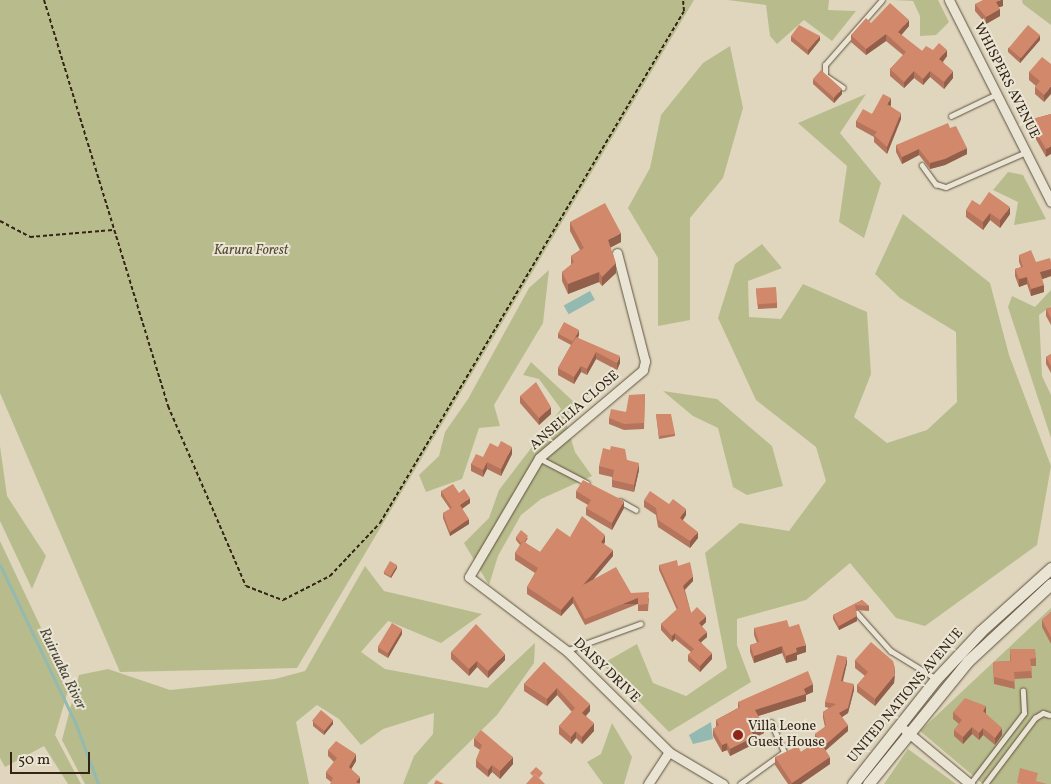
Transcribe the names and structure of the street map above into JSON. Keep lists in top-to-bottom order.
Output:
{
  "streets": {
    "street": [
      "WHISPERS AVENUE",
      "ANSELLIA CLOSE",
      "DAISY DRIVE",
      "UNITED NATIONS AVENUE"
    ]
  },
  "crossings": [
    ["ANSELLIA CLOSE", "DAISY DRIVE"]
  ],
  "water": ["Ruiruaka River"],
  "parks": ["Karura Forest"],
  "places": ["Villa Leone Guest House"],
  "scale_bar": "50 m"
}
